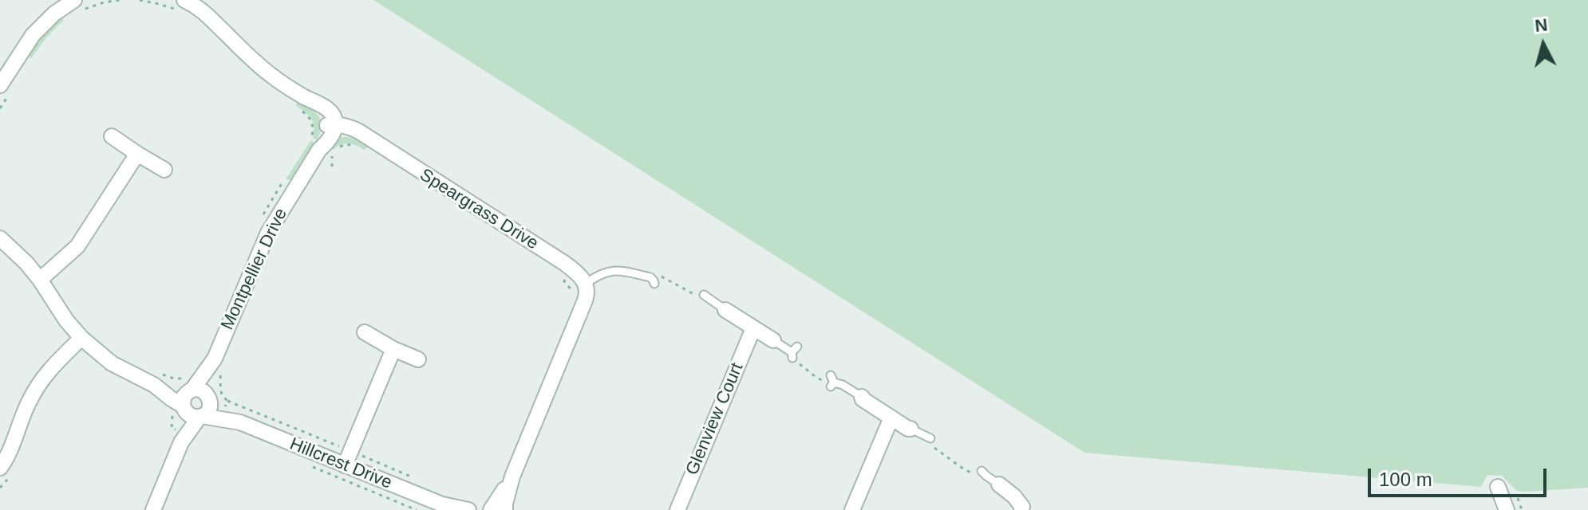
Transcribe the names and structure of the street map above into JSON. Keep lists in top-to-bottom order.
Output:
{
  "streets": {
    "street": [
      "Speargrass Drive",
      "Montpellier Drive",
      "Glenview Court",
      "Hillcrest Drive"
    ]
  },
  "crossings": [
    ["Speargrass Drive", "Montpellier Drive"],
    ["Montpellier Drive", "Hillcrest Drive"]
  ],
  "scale_bar": "100 m",
  "north": "top"
}
